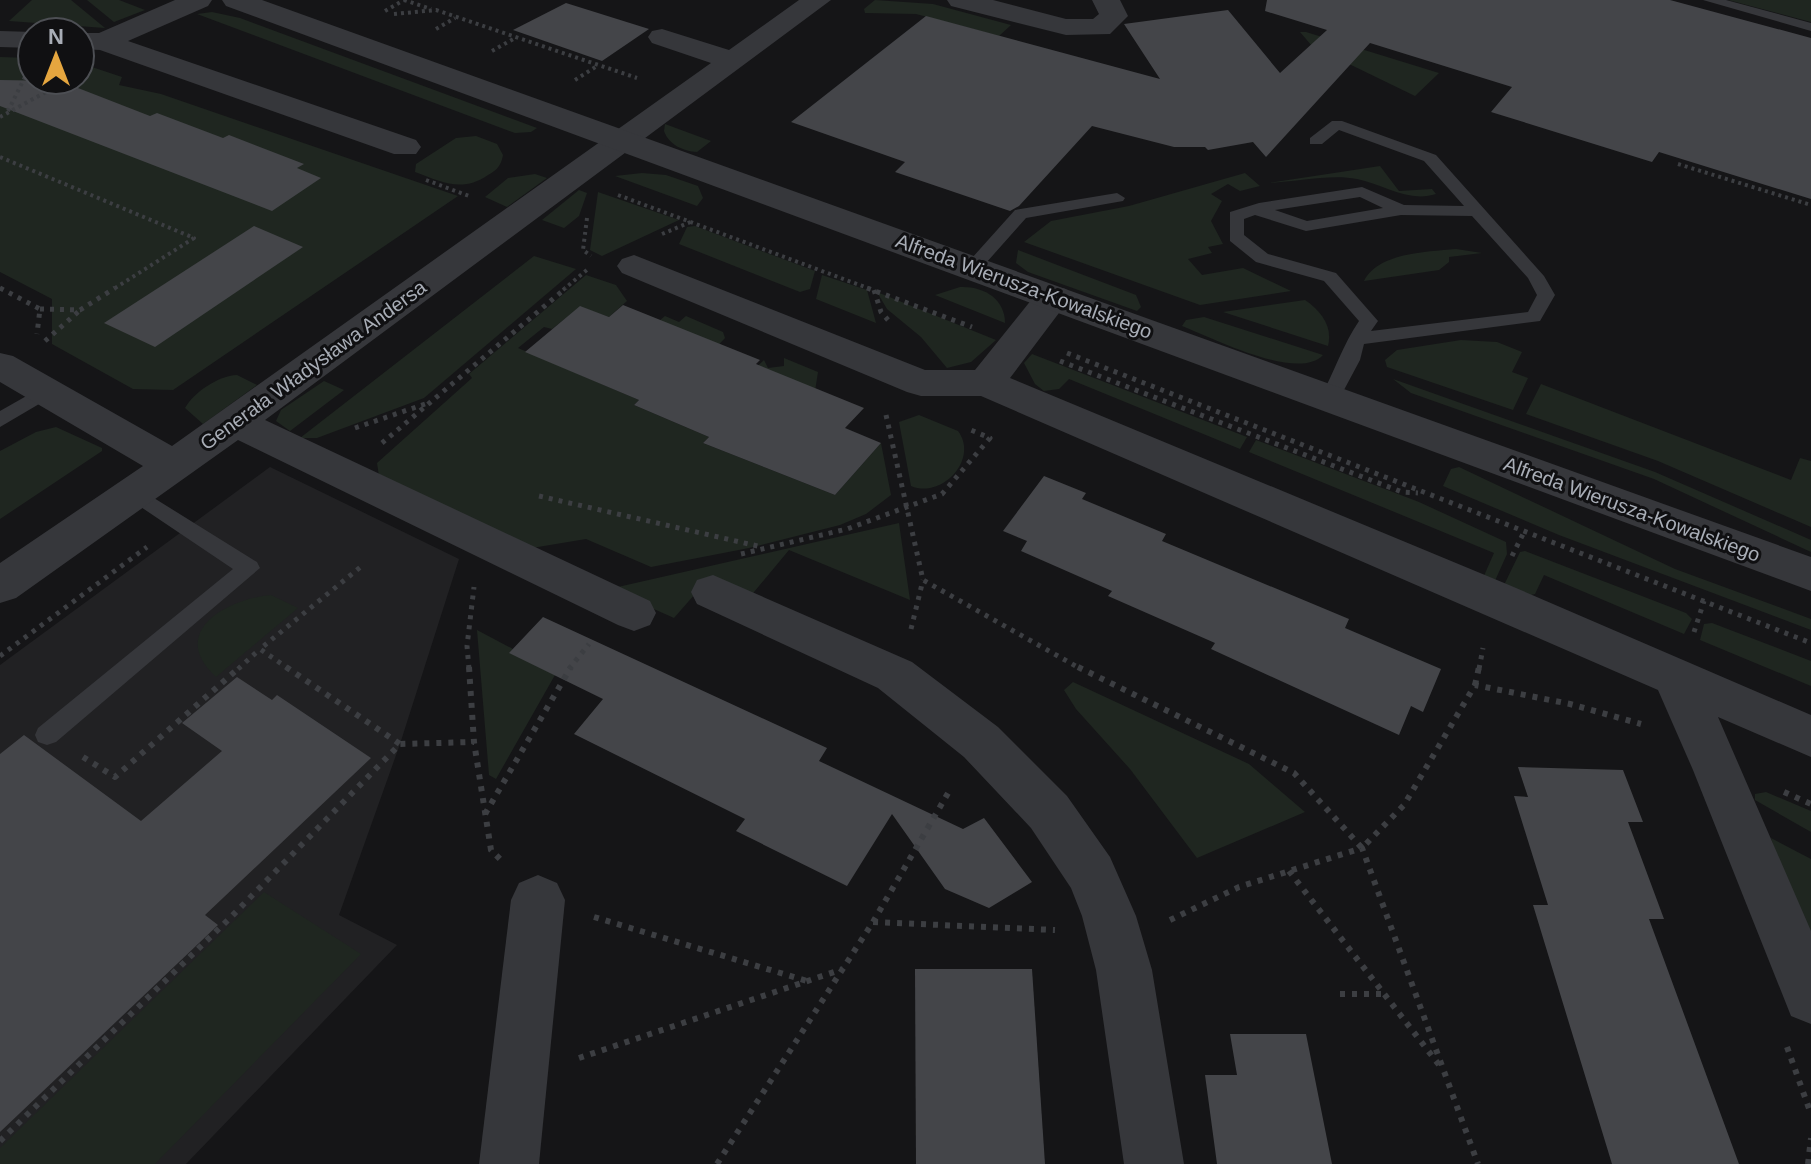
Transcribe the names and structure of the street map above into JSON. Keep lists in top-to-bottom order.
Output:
{
  "streets": {
    "street": ["Alfreda Wierusza-Kowalskiego", "Generała Władysława Andersa"]
  },
  "crossings": [
    ["Alfreda Wierusza-Kowalskiego", "Generała Władysława Andersa"]
  ],
  "north": "top"
}
